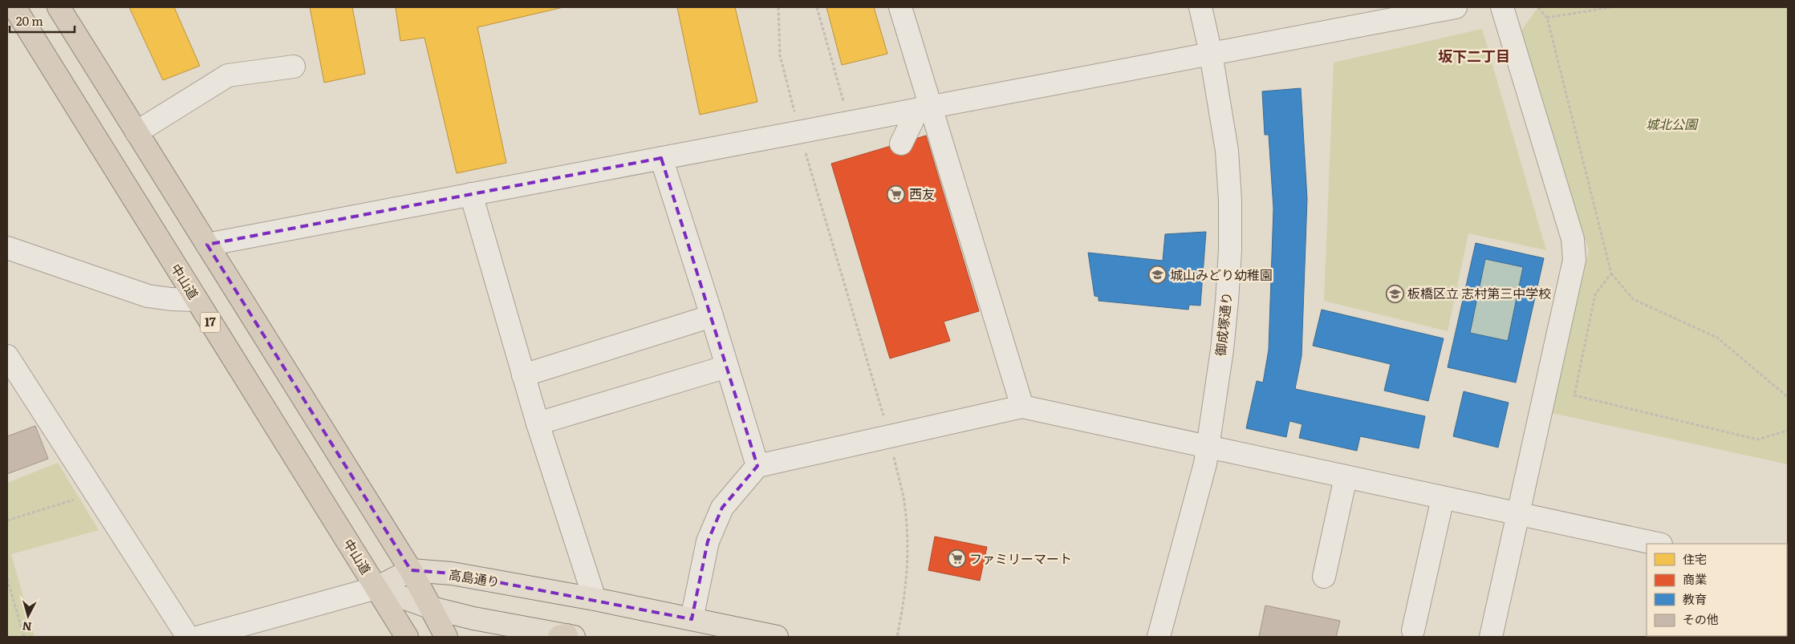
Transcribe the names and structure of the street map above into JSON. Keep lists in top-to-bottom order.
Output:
{
  "streets": {
    "highway": ["中山道", "17"],
    "main road": ["高島通り"],
    "street": ["御成塚通り"]
  },
  "districts": ["坂下二丁目"],
  "parks": ["城北公園"],
  "places": {
    "supermarket": ["西友", "ファミリーマート"],
    "school or university": ["城山みどり幼稚園", "板橋区立 志村第三中学校"]
  },
  "legend": [
    "住宅",
    "商業",
    "教育",
    "その他"
  ],
  "scale_bar": "20 m",
  "north": "bottom"
}
